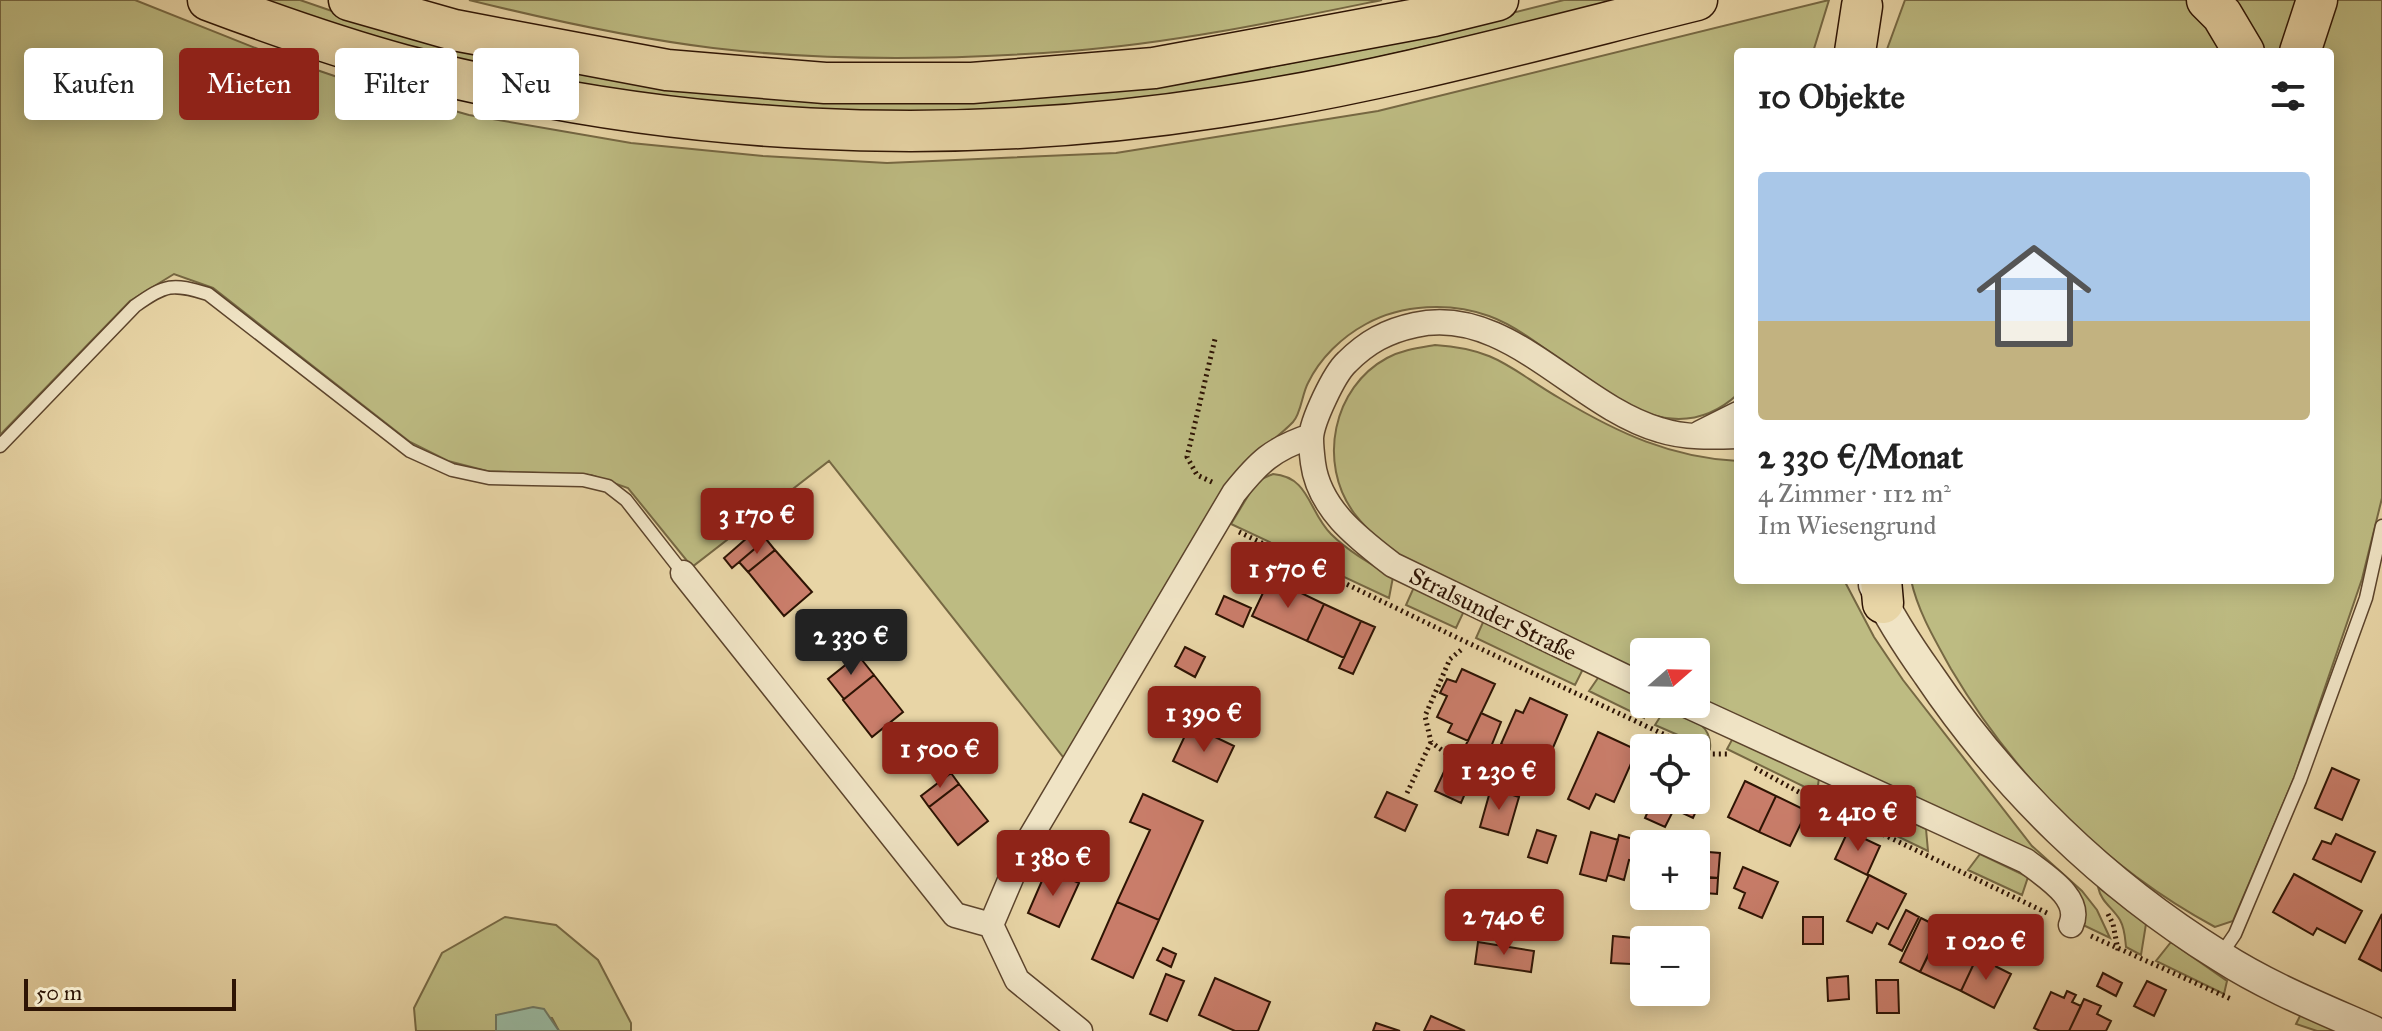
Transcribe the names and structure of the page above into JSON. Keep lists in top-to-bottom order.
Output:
{
  "streets": {
    "street": ["Stralsunder Straße"]
  },
  "scale_bar": "50 m",
  "north": "right",
  "page": {
    "chip": [
      "Kaufen",
      "Mieten",
      "Filter",
      "Neu"
    ],
    "heading": "10 Objekte",
    "list": [
      {
        "name": "2 330 €/Monat",
        "note": "4 Zimmer · 112 m² · Im Wiesengrund"
      }
    ],
    "price": [
      "3 170 €",
      "1 570 €",
      "2 330 €",
      "1 390 €",
      "1 500 €",
      "1 230 €",
      "2 410 €",
      "1 380 €",
      "2 740 €",
      "1 020 €"
    ],
    "map_buttons": ["+", "−"],
    "scale": "50 m"
  }
}
